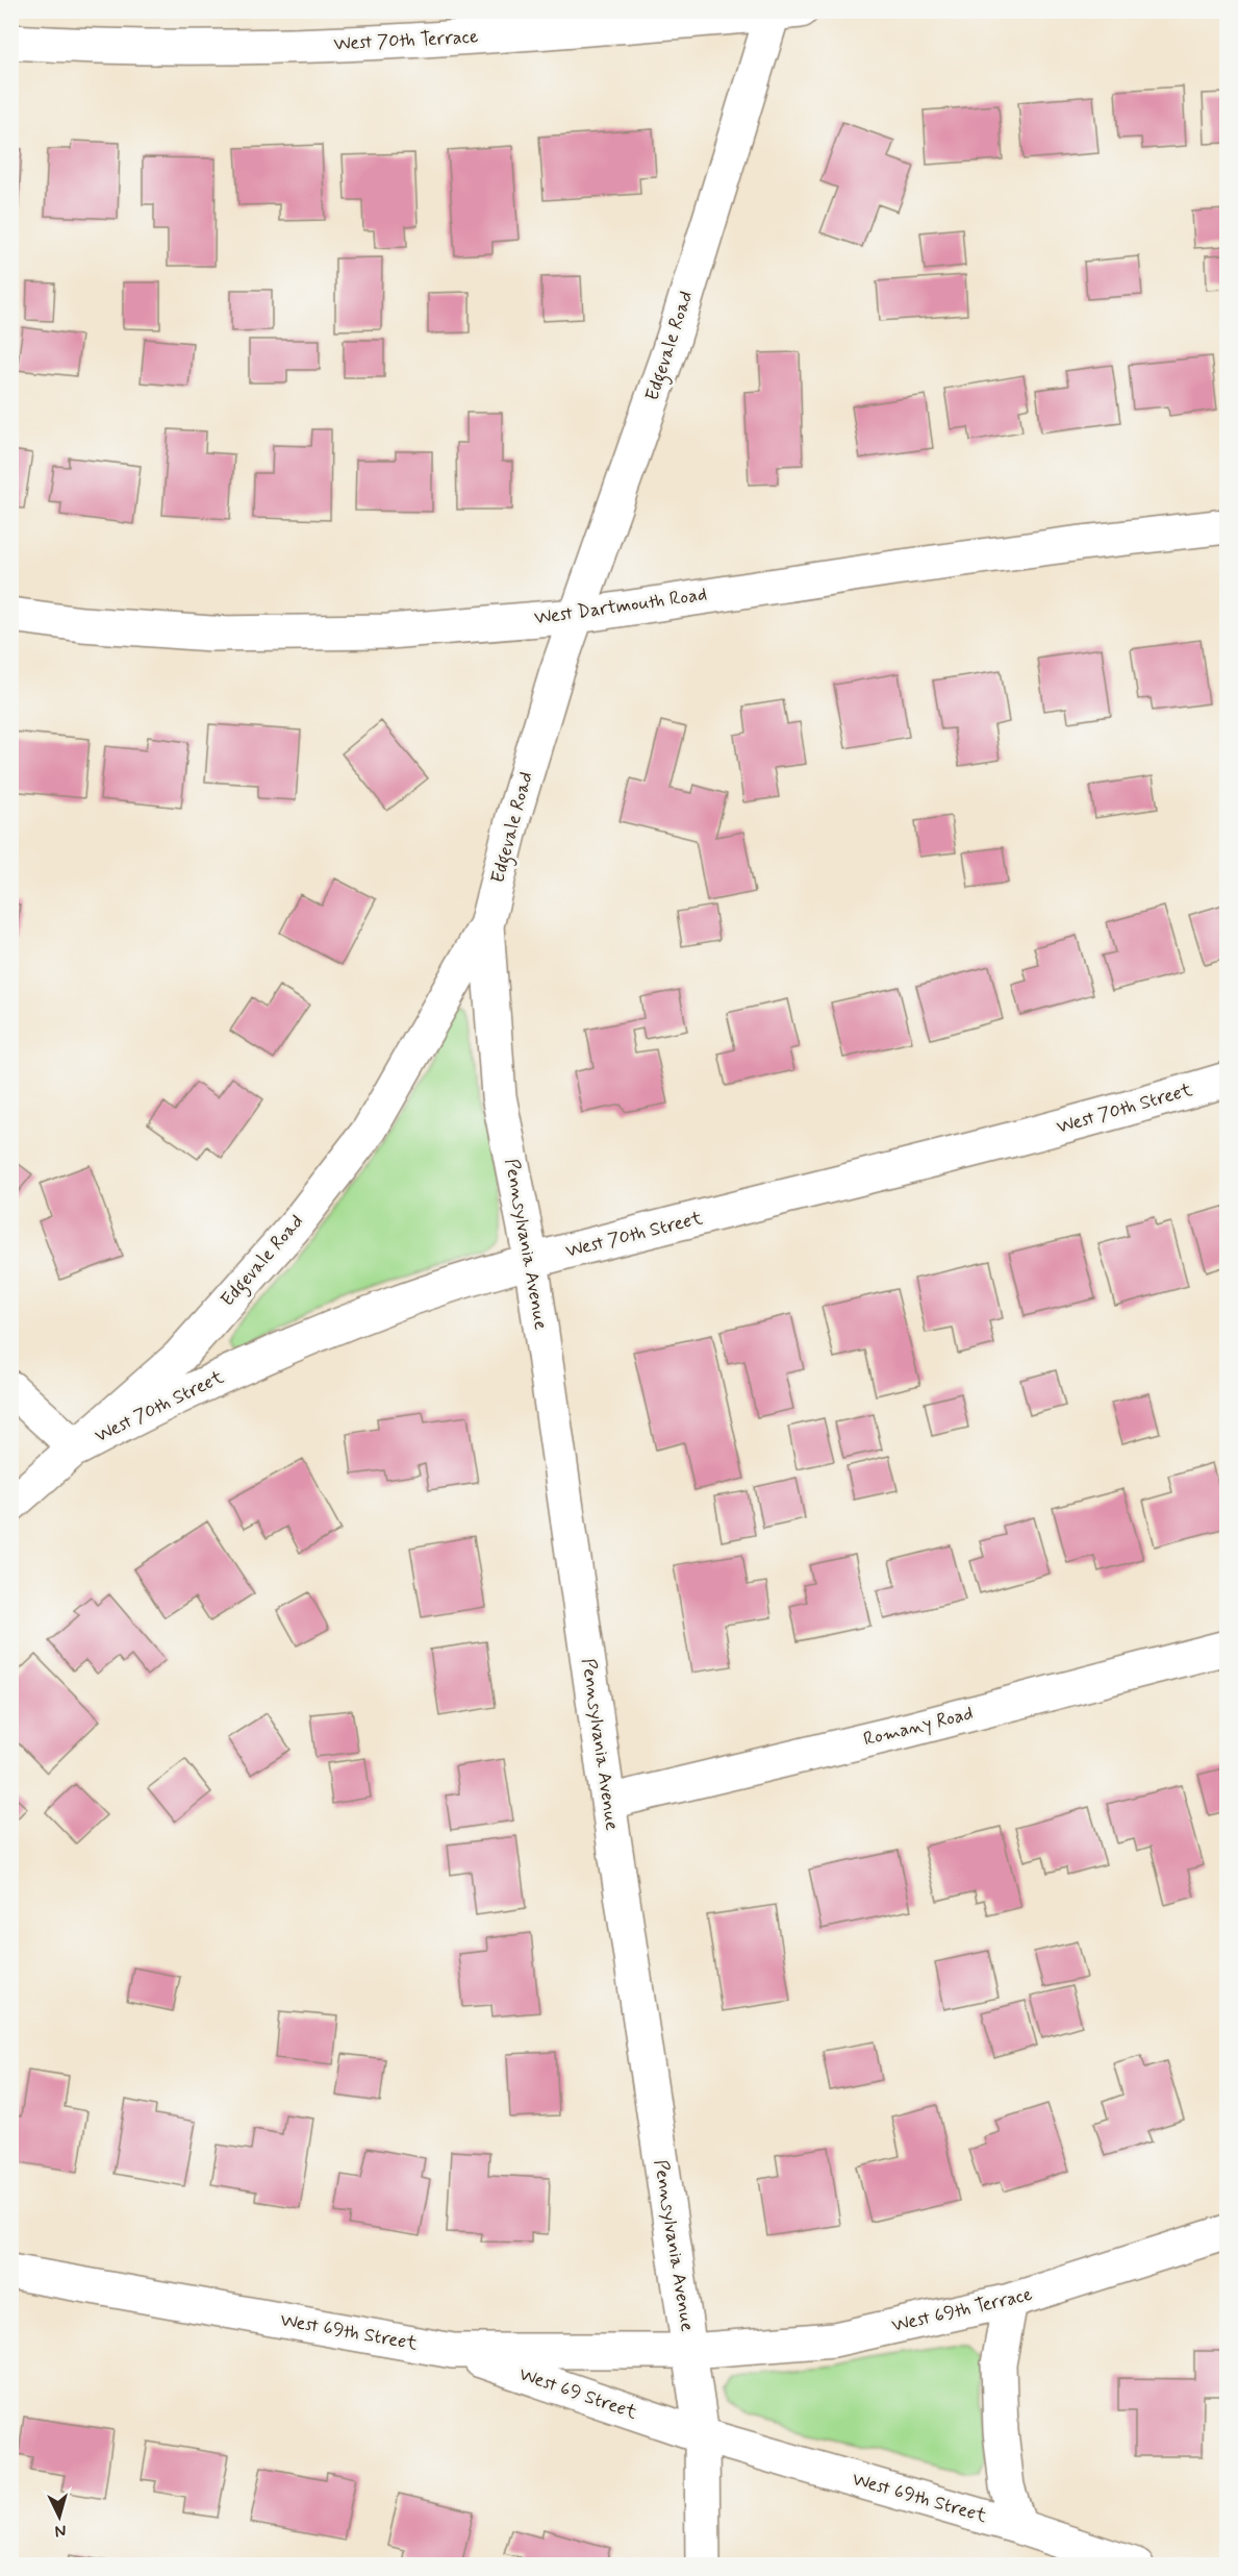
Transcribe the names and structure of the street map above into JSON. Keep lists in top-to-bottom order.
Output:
{
  "streets": {
    "street": [
      "West 70th Terrace",
      "Edgevale Road",
      "West Dartmouth Road",
      "West 70th Street",
      "Pennsylvania Avenue",
      "Romany Road",
      "West 69th Terrace",
      "West 69th Street",
      "West 69 Street"
    ]
  },
  "crossings": [
    ["West 70th Terrace", "Edgevale Road"],
    ["Edgevale Road", "West Dartmouth Road"],
    ["Edgevale Road", "West 70th Street"],
    ["Edgevale Road", "Pennsylvania Avenue"],
    ["West 70th Street", "Pennsylvania Avenue"],
    ["Pennsylvania Avenue", "Romany Road"],
    ["Pennsylvania Avenue", "West 69th Terrace"],
    ["Pennsylvania Avenue", "West 69th Street"],
    ["Pennsylvania Avenue", "West 69 Street"],
    ["West 69th Terrace", "West 69th Street"],
    ["West 69th Street", "West 69 Street"]
  ],
  "north": "bottom"
}
